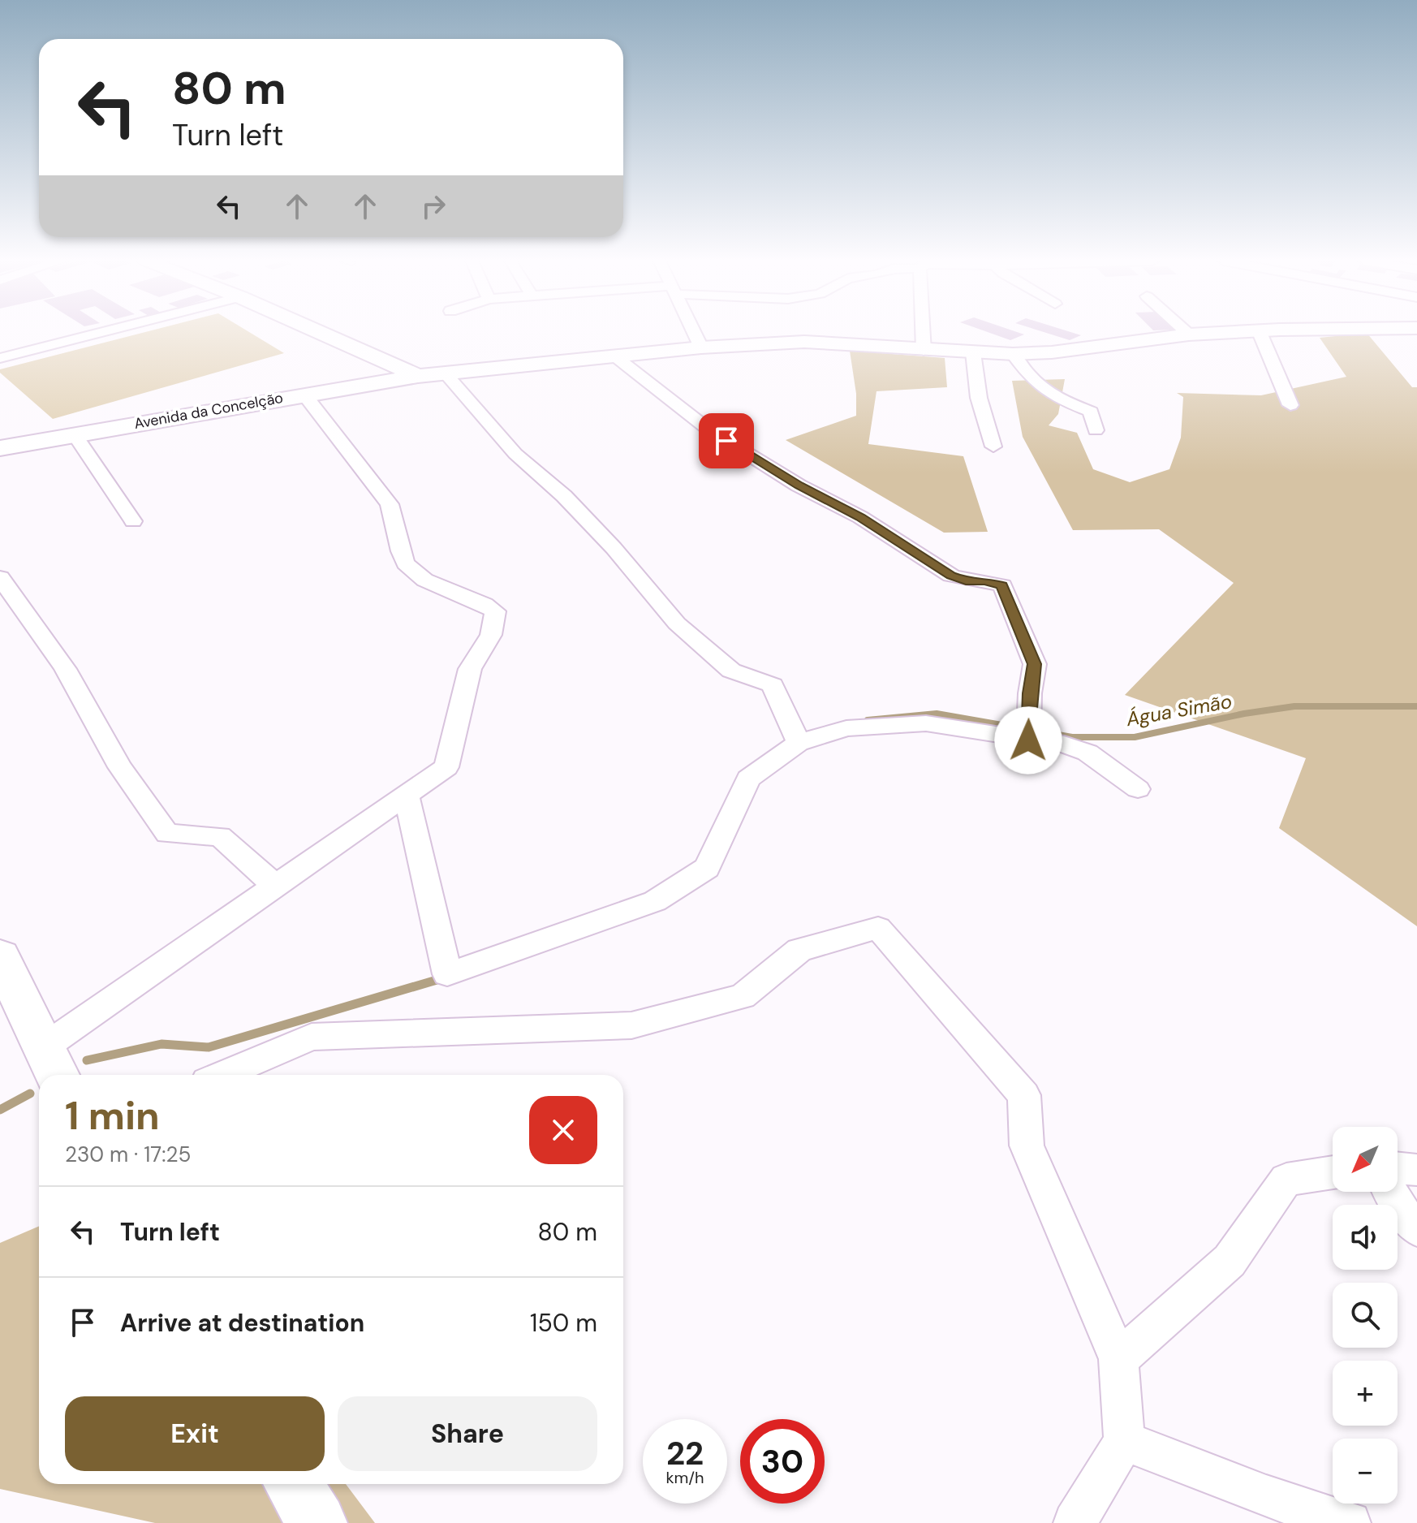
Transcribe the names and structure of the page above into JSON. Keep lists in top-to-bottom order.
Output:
{
  "streets": {
    "main road": ["Avenida da Concelção"]
  },
  "water": ["Água Simão"],
  "north": "bottom left",
  "page": {
    "turn": ["80 m", "Turn left"],
    "heading": ["1 min", "230 m · 17:25"],
    "map_buttons": ["+", "−"],
    "list": [
      {
        "name": "Turn left",
        "value": "80 m"
      },
      {
        "name": "Arrive at destination",
        "value": "150 m"
      }
    ],
    "buttons": ["Exit", "Share"],
    "speed": "22 km/h",
    "limit": "30"
  }
}
